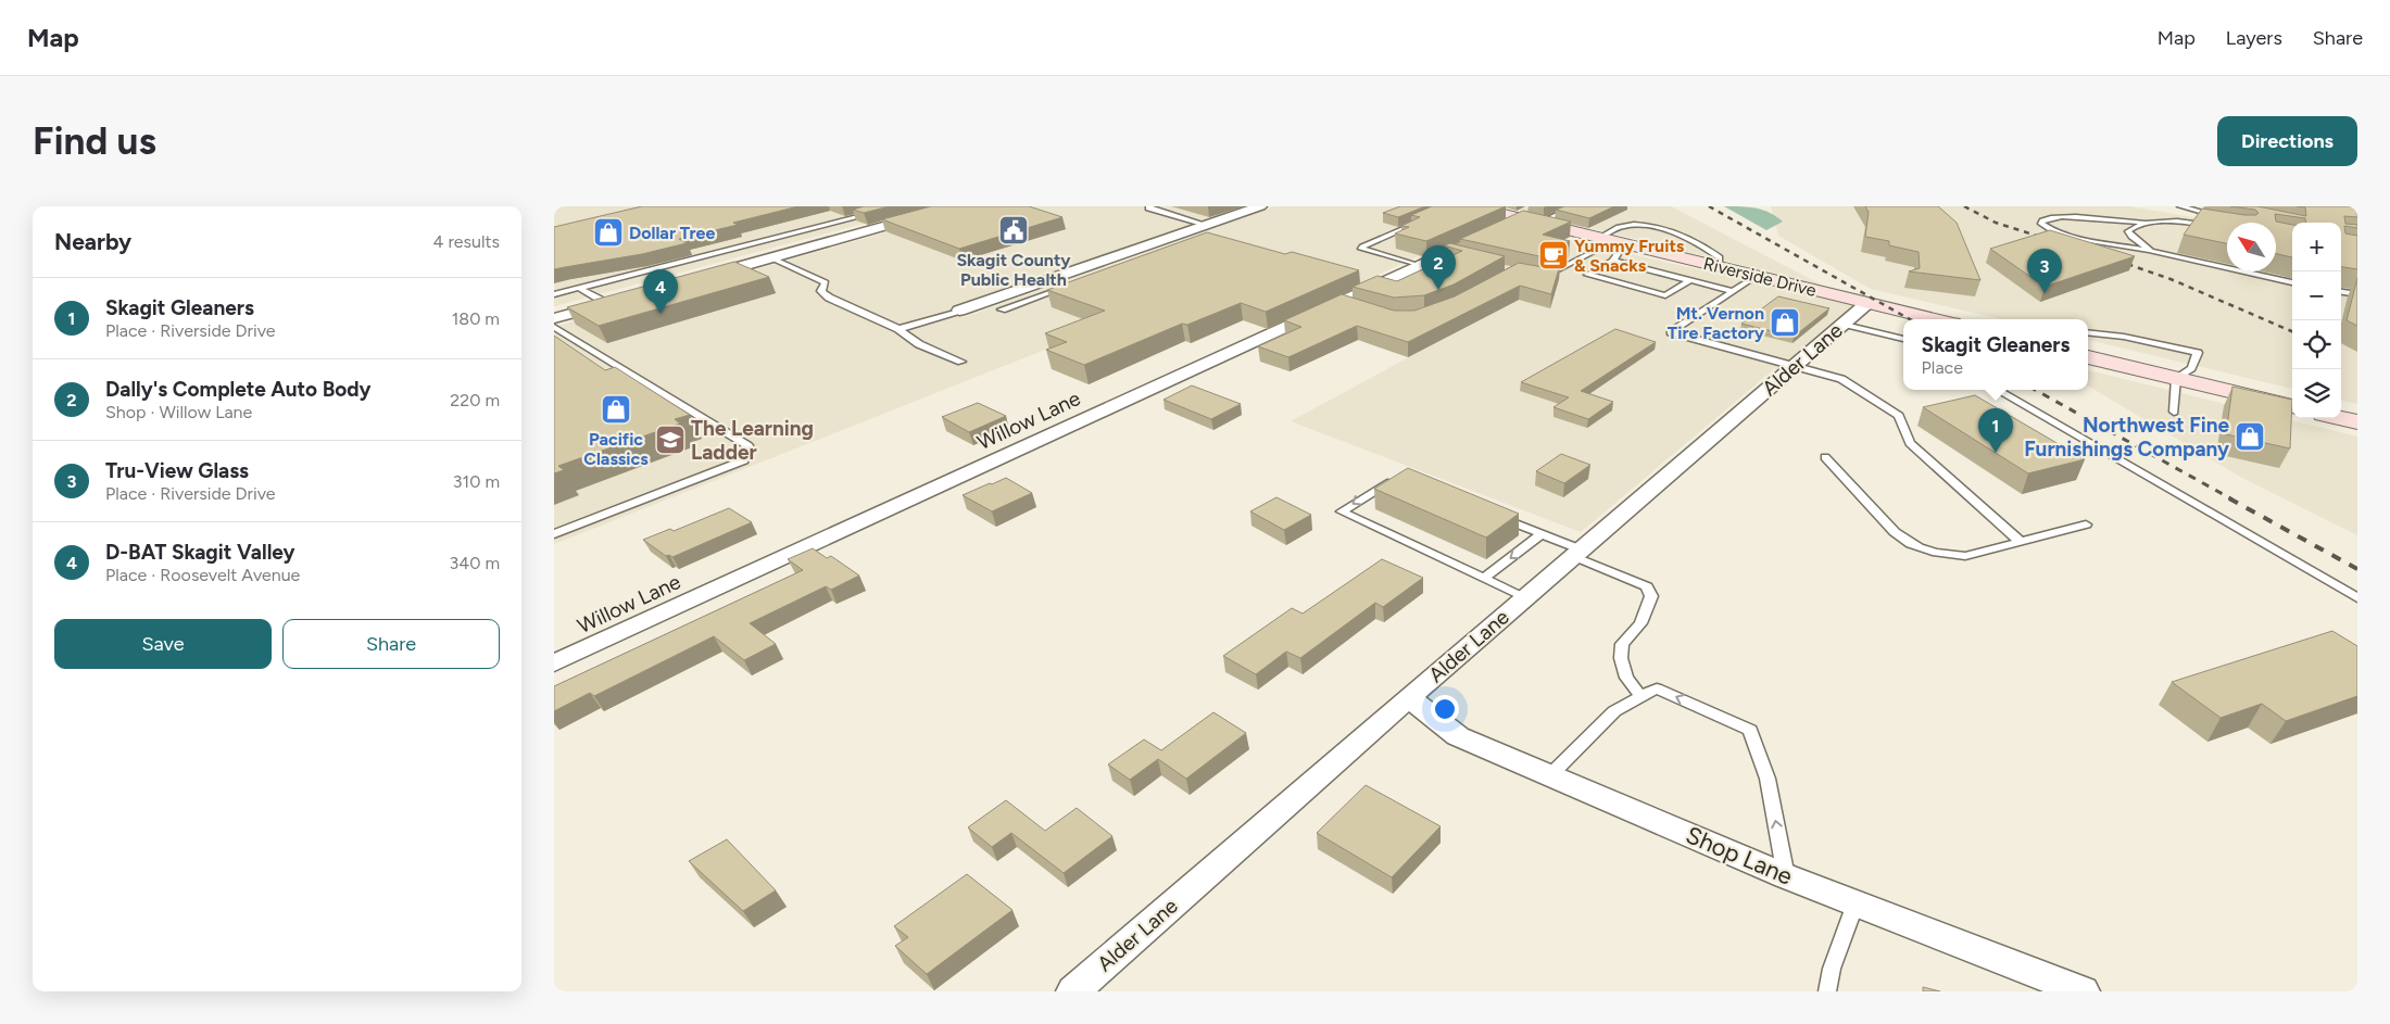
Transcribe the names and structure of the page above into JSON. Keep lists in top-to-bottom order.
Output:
{
  "streets": {
    "main road": ["Riverside Drive"],
    "street": ["Alder Lane", "Willow Lane", "Shop Lane"]
  },
  "crossings": [
    ["Riverside Drive", "Alder Lane"],
    ["Riverside Drive", "Willow Lane"],
    ["Alder Lane", "Shop Lane"]
  ],
  "places": {
    "public building": ["Skagit County Public Health"],
    "shop": [
      "Dollar Tree",
      "Mt. Vernon Tire Factory",
      "Pacific Classics",
      "Northwest Fine Furnishings Company"
    ],
    "cafe": ["Yummy Fruits & Snacks"],
    "school or university": ["The Learning Ladder"]
  },
  "north": "top left",
  "page": {
    "header": "Map",
    "nav": ["Map", "Layers", "Share"],
    "buttons": [
      "Directions",
      ["Save", "Share"]
    ],
    "title": "Find us",
    "heading": ["Nearby", "4 results"],
    "map_buttons": ["+", "−"],
    "pins": [
      "2",
      "3",
      "4",
      "1"
    ],
    "list": [
      {
        "mark": "1",
        "name": "Skagit Gleaners",
        "note": "Place · Riverside Drive",
        "value": "180 m"
      },
      {
        "mark": "2",
        "name": "Dally's Complete Auto Body",
        "note": "Shop · Willow Lane",
        "value": "220 m"
      },
      {
        "mark": "3",
        "name": "Tru-View Glass",
        "note": "Place · Riverside Drive",
        "value": "310 m"
      },
      {
        "mark": "4",
        "name": "D-BAT Skagit Valley",
        "note": "Place · Roosevelt Avenue",
        "value": "340 m"
      }
    ],
    "popup": ["Skagit Gleaners", "Place"]
  }
}
